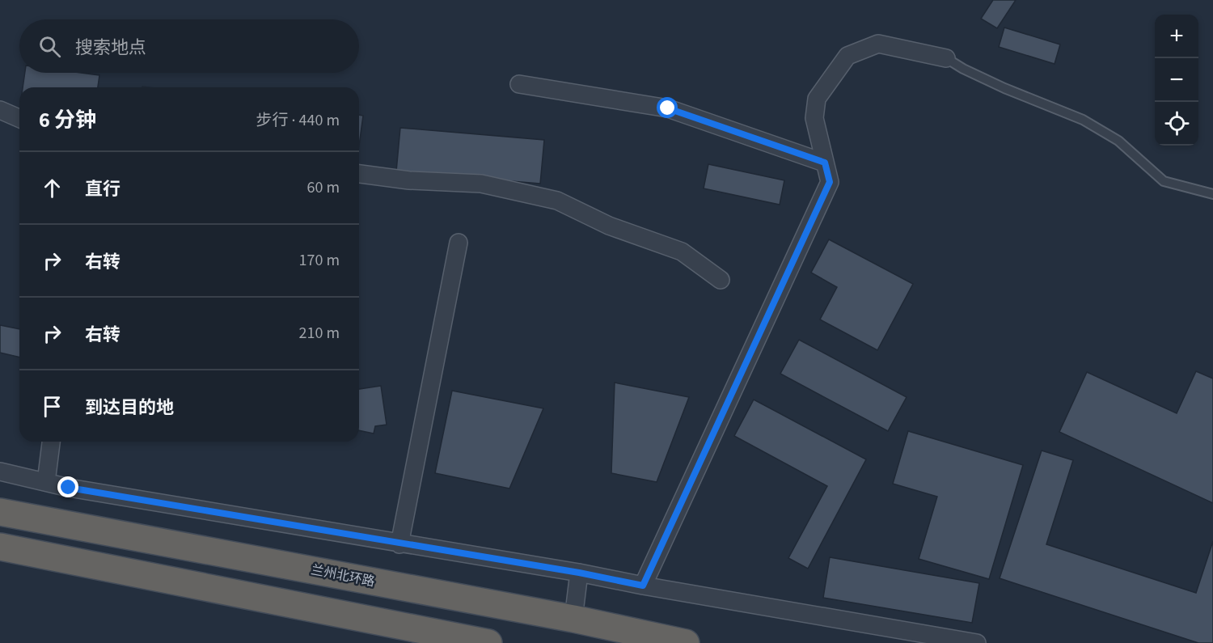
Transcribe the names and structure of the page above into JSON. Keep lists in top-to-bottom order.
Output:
{
  "streets": {
    "highway": ["兰州北环路"]
  },
  "page": {
    "map_buttons": ["+", "−"],
    "search": "搜索地点",
    "heading": ["6 分钟", "步行 · 440 m"],
    "list": [
      ["直行", "60 m"],
      ["右转", "170 m"],
      ["右转", "210 m"],
      "到达目的地"
    ]
  }
}
